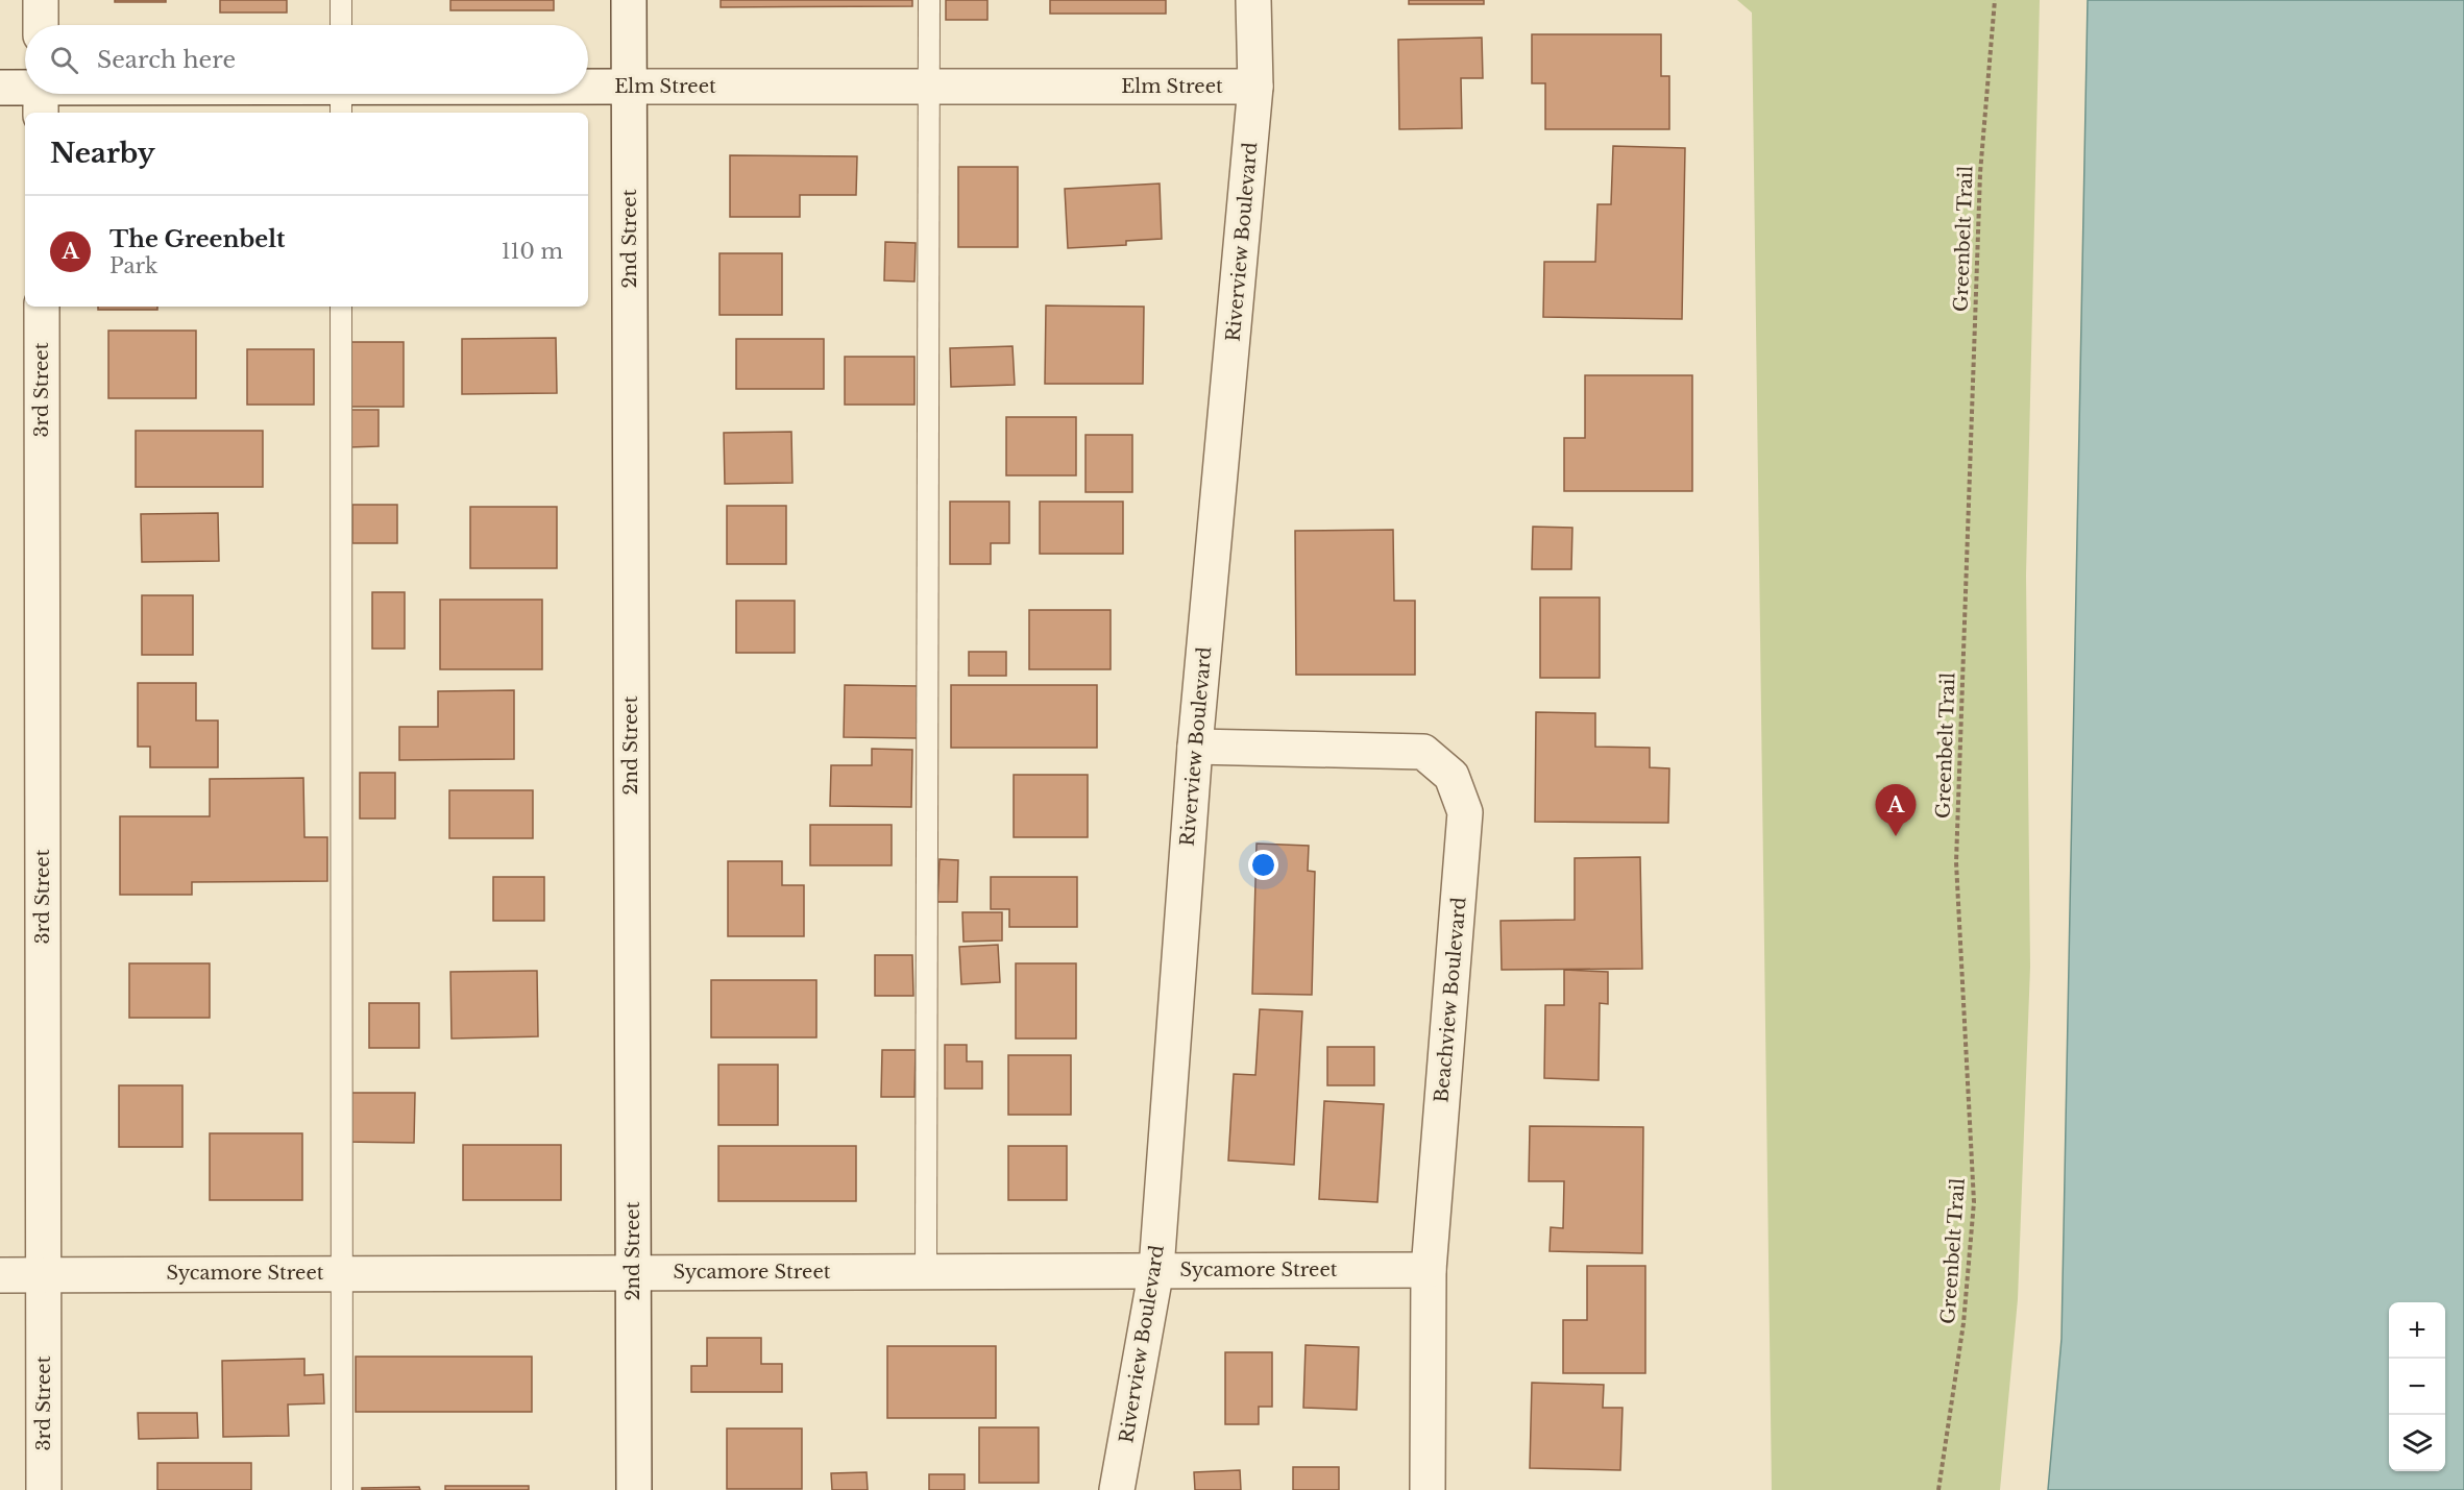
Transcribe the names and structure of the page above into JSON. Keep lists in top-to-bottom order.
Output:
{
  "streets": {
    "street": [
      "Elm Street",
      "2nd Street",
      "Riverview Boulevard",
      "3rd Street",
      "Beachview Boulevard",
      "Sycamore Street"
    ],
    "path": ["Greenbelt Trail"]
  },
  "crossings": [
    ["Elm Street", "2nd Street"],
    ["Elm Street", "Riverview Boulevard"],
    ["2nd Street", "Sycamore Street"],
    ["Riverview Boulevard", "Beachview Boulevard"],
    ["Riverview Boulevard", "Sycamore Street"],
    ["3rd Street", "Sycamore Street"],
    ["Beachview Boulevard", "Sycamore Street"]
  ],
  "page": {
    "search": "Search here",
    "heading": "Nearby",
    "list": [
      {
        "mark": "A",
        "name": "The Greenbelt",
        "note": "Park",
        "value": "110 m"
      }
    ],
    "pins": "A",
    "map_buttons": ["+", "−"]
  }
}
